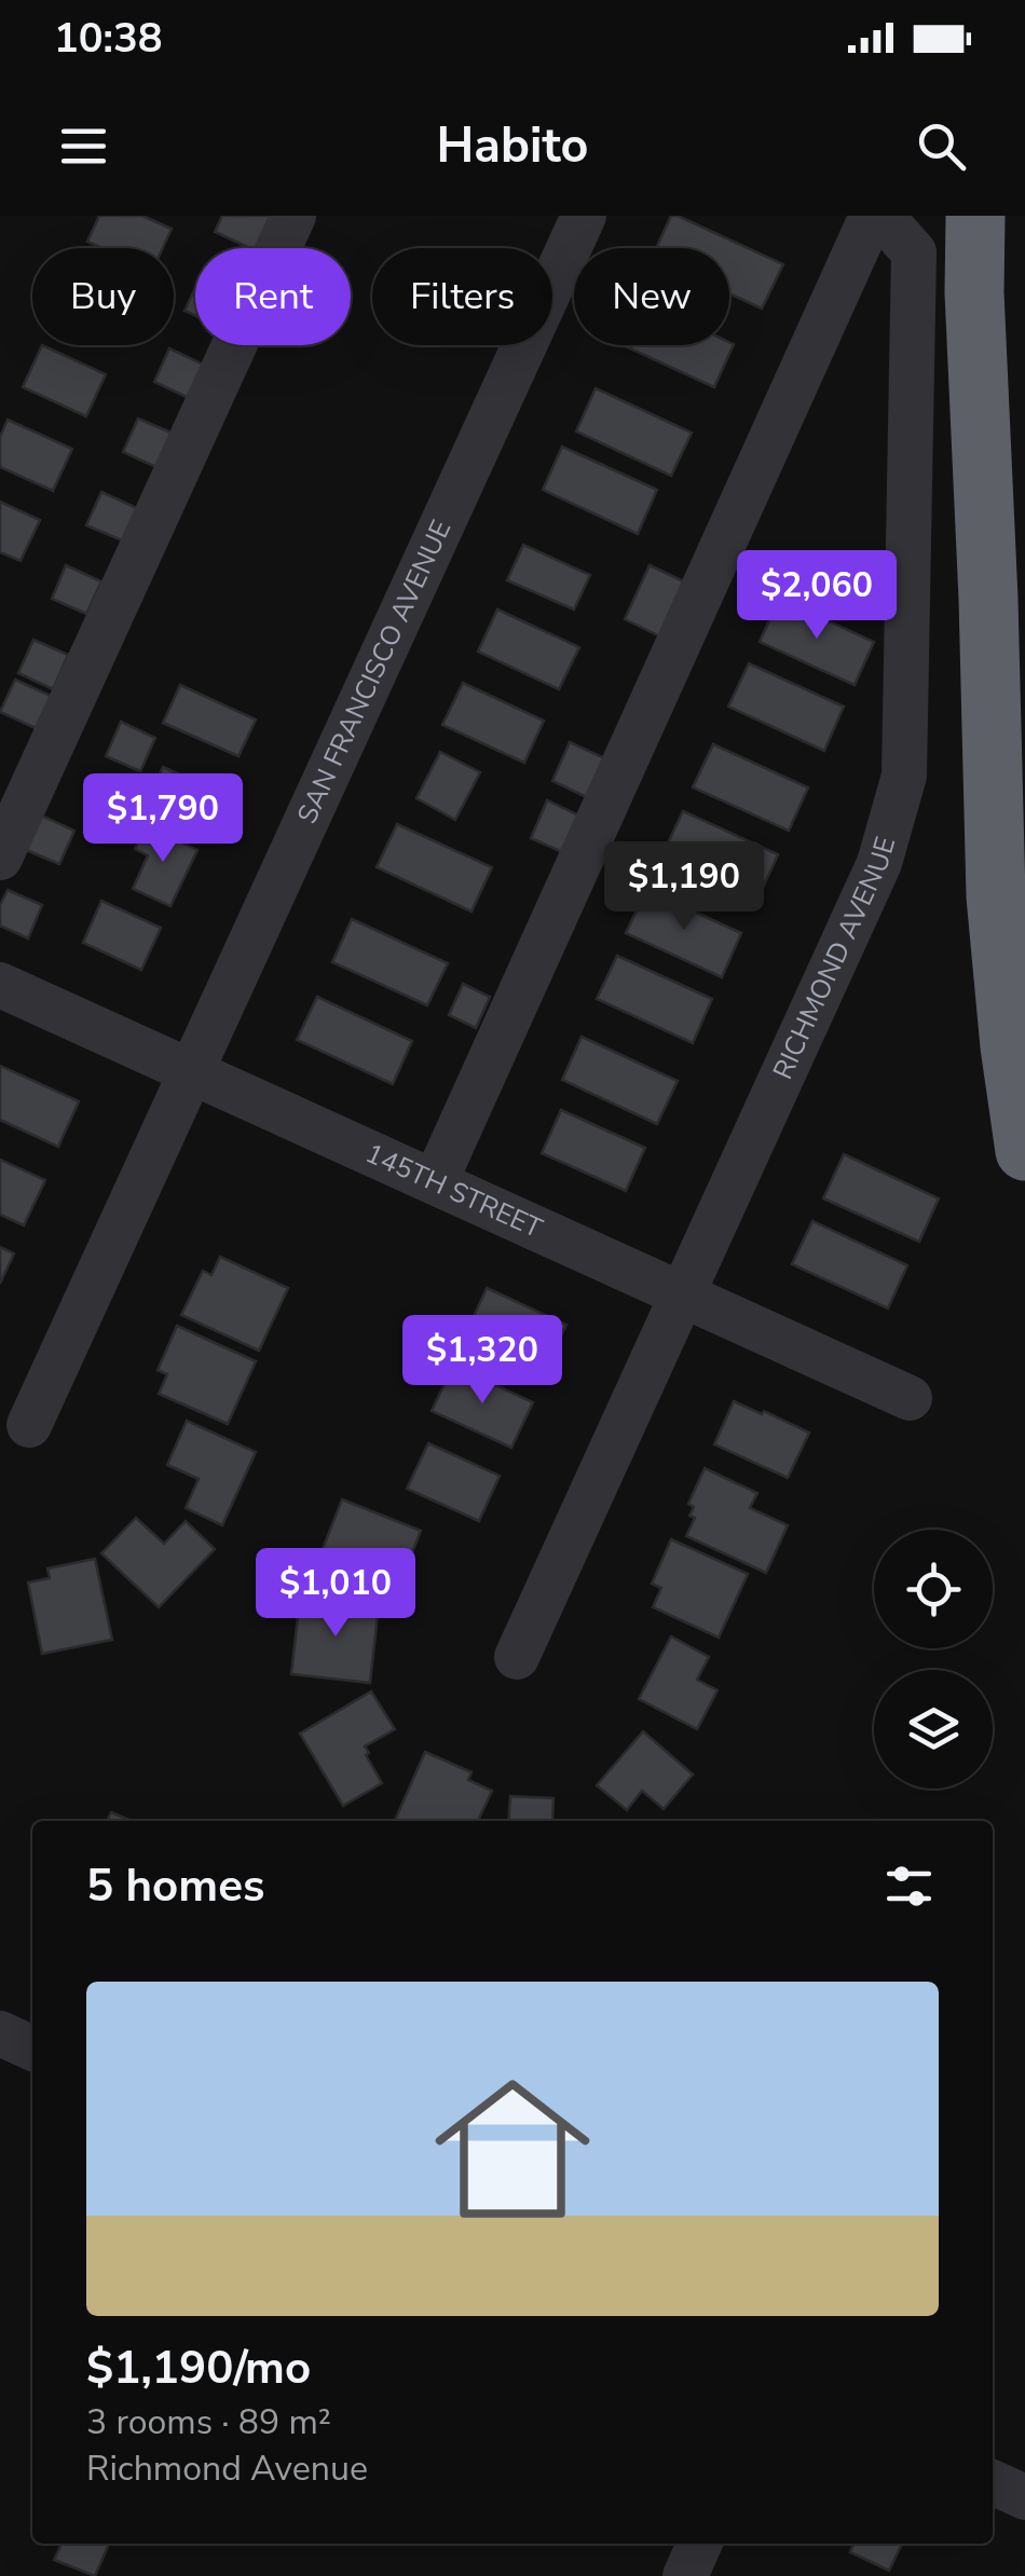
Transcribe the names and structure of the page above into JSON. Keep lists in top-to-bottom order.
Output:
{
  "streets": {
    "street": ["SAN FRANCISCO AVENUE", "RICHMOND AVENUE", "145TH STREET"]
  },
  "crossings": [
    ["SAN FRANCISCO AVENUE", "145TH STREET"],
    ["RICHMOND AVENUE", "145TH STREET"]
  ],
  "page": {
    "status": "10:38",
    "header": "Habito",
    "chip": [
      "Buy",
      "Rent",
      "Filters",
      "New"
    ],
    "price": [
      "$2,060",
      "$1,790",
      "$1,190",
      "$1,320",
      "$1,010"
    ],
    "heading": "5 homes",
    "list": [
      {
        "name": "$1,190/mo",
        "note": "3 rooms · 89 m² · Richmond Avenue"
      }
    ]
  }
}
